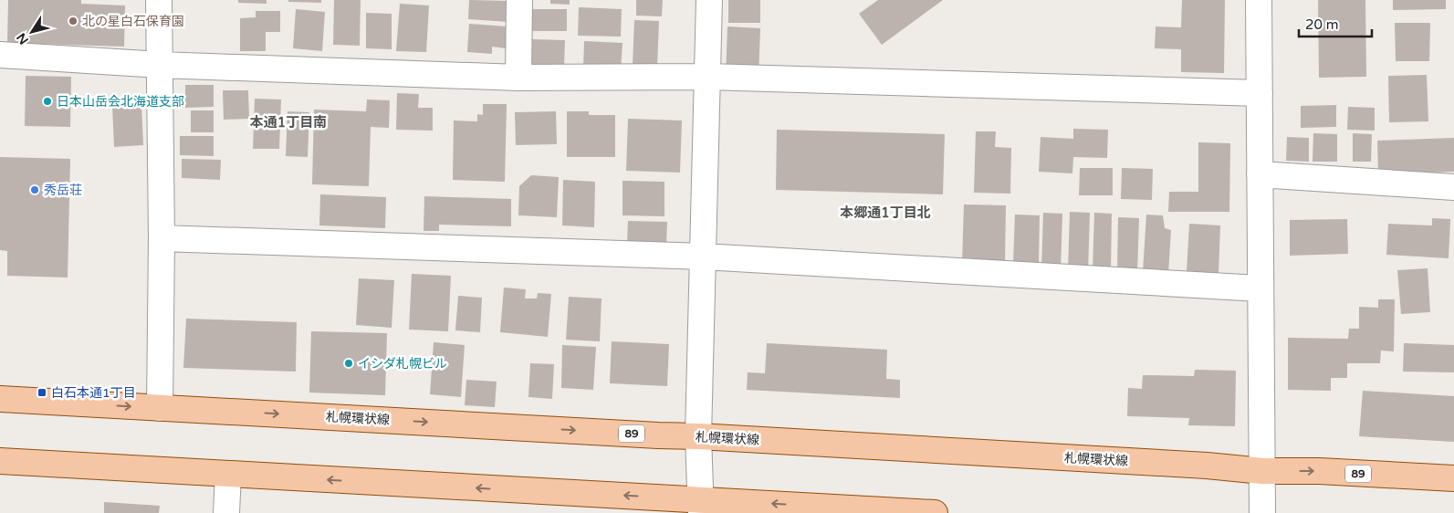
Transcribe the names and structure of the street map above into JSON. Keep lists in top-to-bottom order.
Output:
{
  "streets": {
    "main road": ["札幌環状線", "89"]
  },
  "districts": ["本通1丁目南", "本郷通1丁目北"],
  "places": {
    "other": [
      "北の星白石保育園",
      "日本山岳会北海道支部",
      "秀岳荘",
      "イシダ札幌ビル"
    ],
    "transit": ["白石本通1丁目"]
  },
  "scale_bar": "20 m",
  "north": "bottom left"
}
